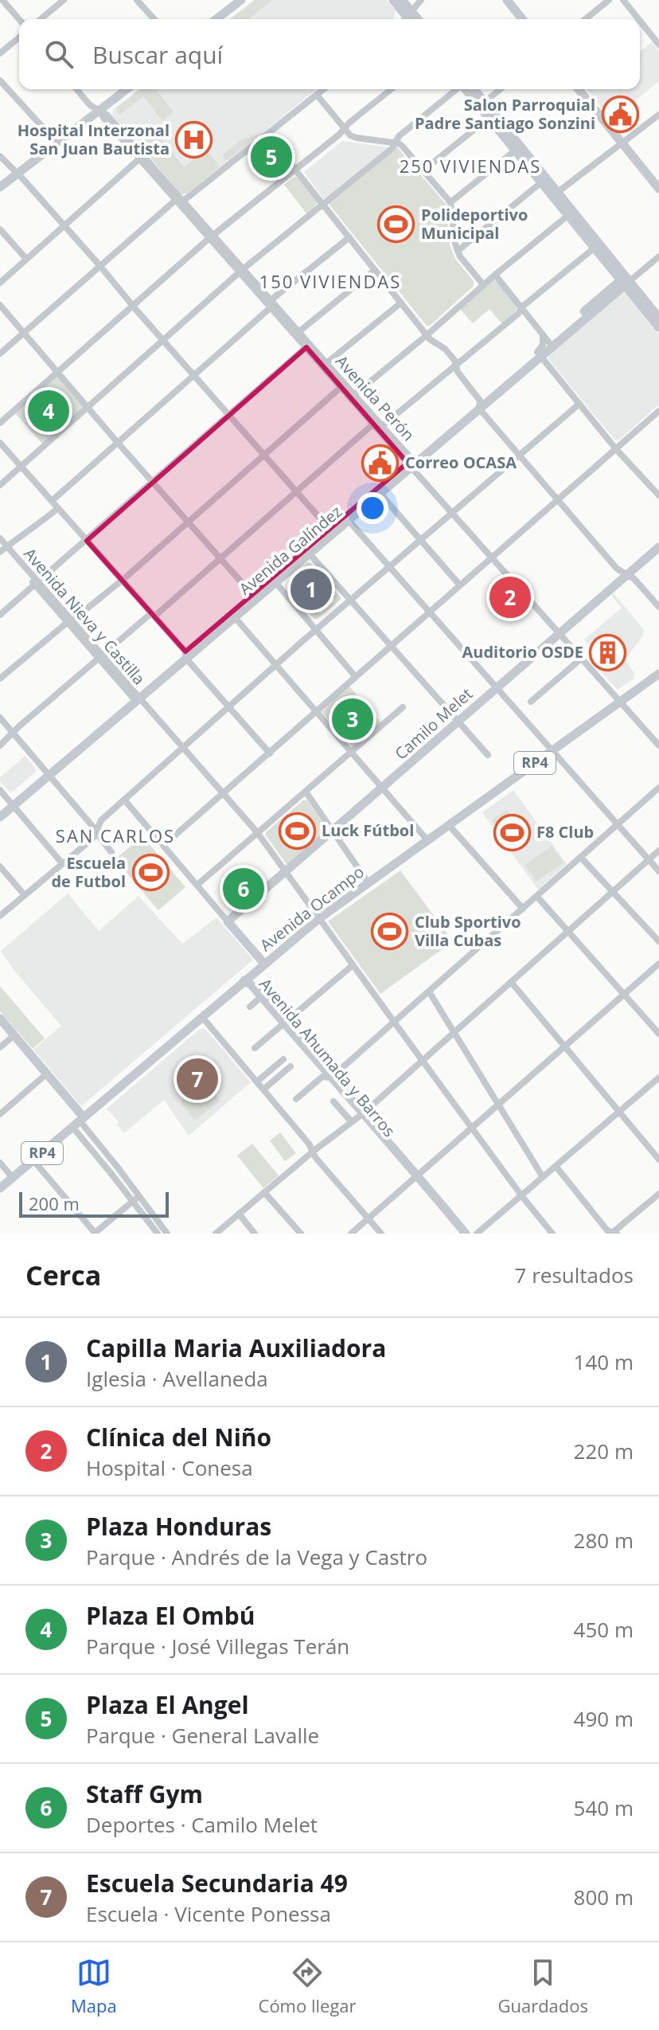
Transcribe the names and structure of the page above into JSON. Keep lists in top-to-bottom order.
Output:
{
  "streets": {
    "main road": [
      "Avenida Galíndez",
      "Camilo Melet",
      "RP4",
      "Avenida Ocampo",
      "Avenida Ahumada y Barros"
    ],
    "street": ["Avenida Perón", "Avenida Nieva y Castilla"]
  },
  "crossings": [
    ["Avenida Perón", "Avenida Galíndez"],
    ["Avenida Perón", "Camilo Melet"],
    ["Avenida Perón", "Avenida Ocampo"],
    ["Avenida Galíndez", "Avenida Nieva y Castilla"],
    ["Avenida Nieva y Castilla", "Camilo Melet"],
    ["Avenida Nieva y Castilla", "Avenida Ocampo"],
    ["Avenida Ocampo", "Avenida Ahumada y Barros"]
  ],
  "districts": ["250 VIVIENDAS", "150 VIVIENDAS", "SAN CARLOS"],
  "places": {
    "public building": ["Salon Parroquial Padre Santiago Sonzini", "Correo OCASA"],
    "hospital": ["Hospital Interzonal San Juan Bautista"],
    "sports": [
      "Polideportivo Municipal",
      "Luck Fútbol",
      "F8 Club",
      "Escuela de Futbol",
      "Club Sportivo Villa Cubas"
    ],
    "building": ["Auditorio OSDE"]
  },
  "scale_bar": "200 m",
  "page": {
    "search": "Buscar aquí",
    "pins": [
      "5",
      "4",
      "1",
      "2",
      "3",
      "6",
      "7"
    ],
    "scale": "200 m",
    "heading": ["Cerca", "7 resultados"],
    "list": [
      {
        "mark": "1",
        "name": "Capilla Maria Auxiliadora",
        "note": "Iglesia · Avellaneda",
        "value": "140 m"
      },
      {
        "mark": "2",
        "name": "Clínica del Niño",
        "note": "Hospital · Conesa",
        "value": "220 m"
      },
      {
        "mark": "3",
        "name": "Plaza Honduras",
        "note": "Parque · Andrés de la Vega y Castro",
        "value": "280 m"
      },
      {
        "mark": "4",
        "name": "Plaza El Ombú",
        "note": "Parque · José Villegas Terán",
        "value": "450 m"
      },
      {
        "mark": "5",
        "name": "Plaza El Angel",
        "note": "Parque · General Lavalle",
        "value": "490 m"
      },
      {
        "mark": "6",
        "name": "Staff Gym",
        "note": "Deportes · Camilo Melet",
        "value": "540 m"
      },
      {
        "mark": "7",
        "name": "Escuela Secundaria 49",
        "note": "Escuela · Vicente Ponessa",
        "value": "800 m"
      }
    ],
    "nav": ["Mapa", "Cómo llegar", "Guardados"]
  }
}
